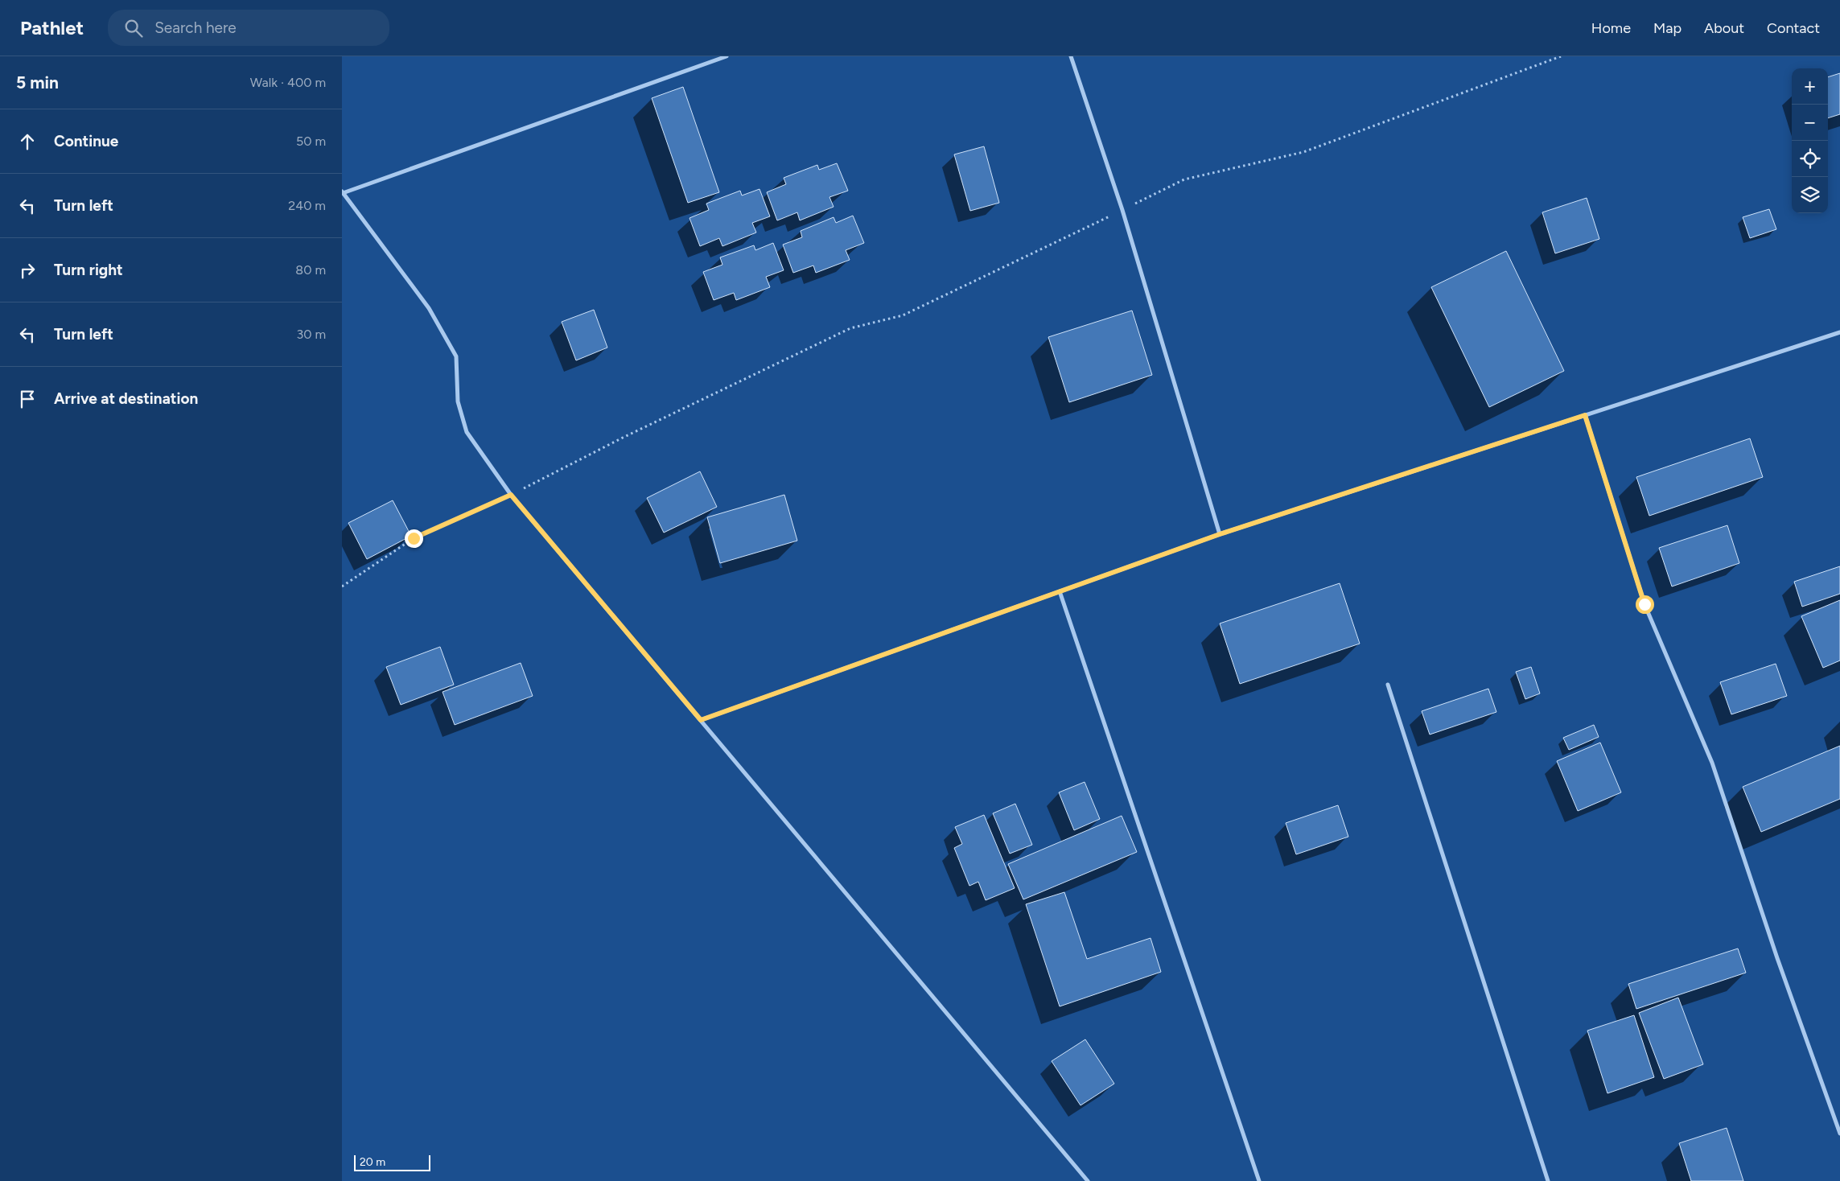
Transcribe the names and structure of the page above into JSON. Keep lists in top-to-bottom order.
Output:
{
  "scale_bar": "20 m",
  "page": {
    "header": "Pathlet",
    "search": "Search here",
    "nav": [
      "Home",
      "Map",
      "About",
      "Contact"
    ],
    "heading": ["5 min", "Walk · 400 m"],
    "map_buttons": ["+", "−"],
    "list": [
      ["Continue", "50 m"],
      ["Turn left", "240 m"],
      ["Turn right", "80 m"],
      ["Turn left", "30 m"],
      "Arrive at destination"
    ],
    "scale": "20 m"
  }
}
